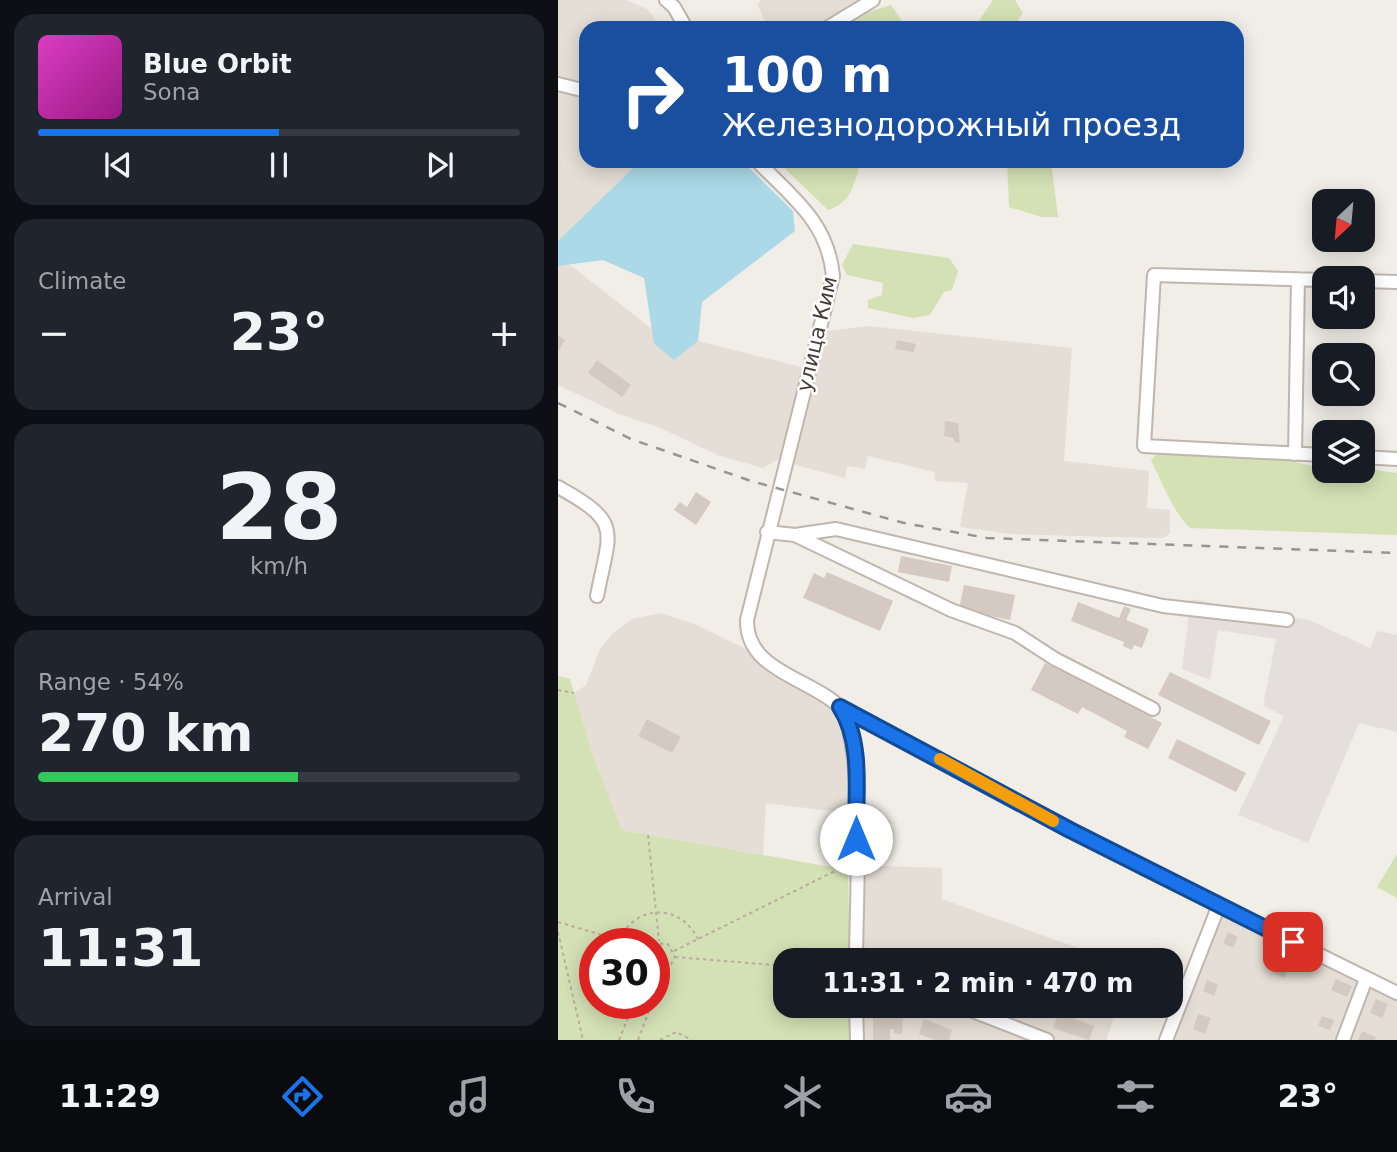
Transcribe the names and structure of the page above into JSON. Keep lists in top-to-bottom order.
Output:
{
  "streets": {
    "street": ["улица Ким"]
  },
  "north": "bottom left",
  "page": {
    "turn": ["100 m", "Железнодорожный проезд"],
    "song": ["Blue Orbit", "Sona"],
    "tile": [
      "Climate",
      ["28", "km/h"],
      ["Range · 54%", "270 km"],
      ["Arrival", "11:31"]
    ],
    "heat": ["−", "23°", "+"],
    "limit": "30",
    "trip": "11:31 · 2 min · 470 m",
    "tabs": ["11:29", "23°"]
  }
}
